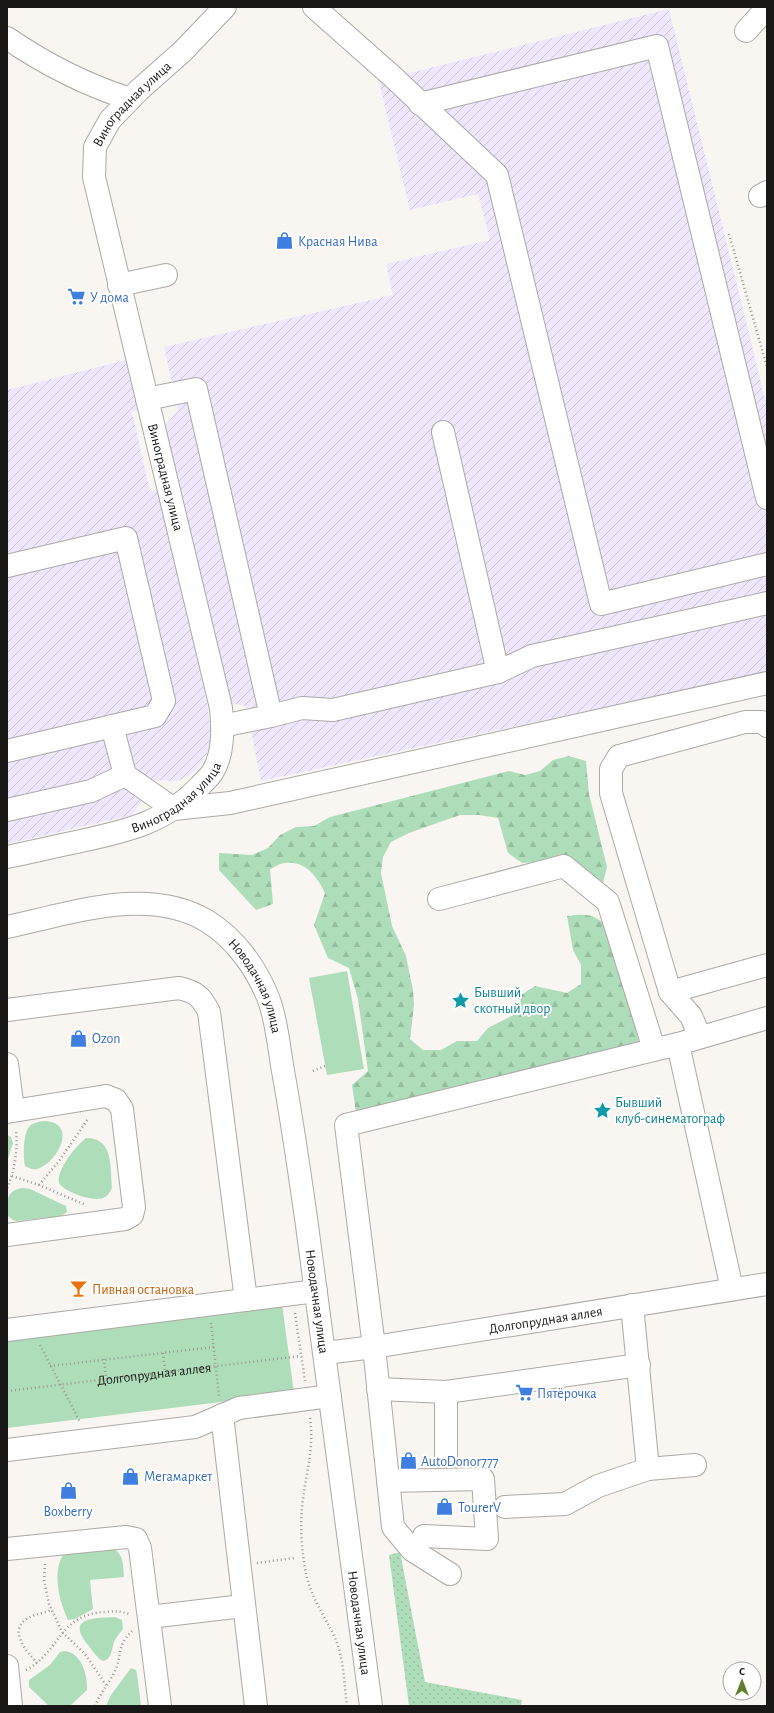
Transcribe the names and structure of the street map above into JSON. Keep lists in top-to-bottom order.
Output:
{
  "streets": {
    "street": ["Виноградная улица", "Новодачная улица", "Долгопрудная аллея"]
  },
  "crossings": [
    ["Новодачная улица", "Долгопрудная аллея"]
  ],
  "places": {
    "shop": [
      "Красная Нива",
      "Ozon",
      "AutoDonor777",
      "Мегамаркет",
      "Boxberry",
      "TourerV"
    ],
    "supermarket": ["У дома", "Пятёрочка"],
    "place": ["Бывший скотный двор", "Бывший клуб-синематограф"],
    "bar": ["Пивная остановка"]
  },
  "north": "top"
}
